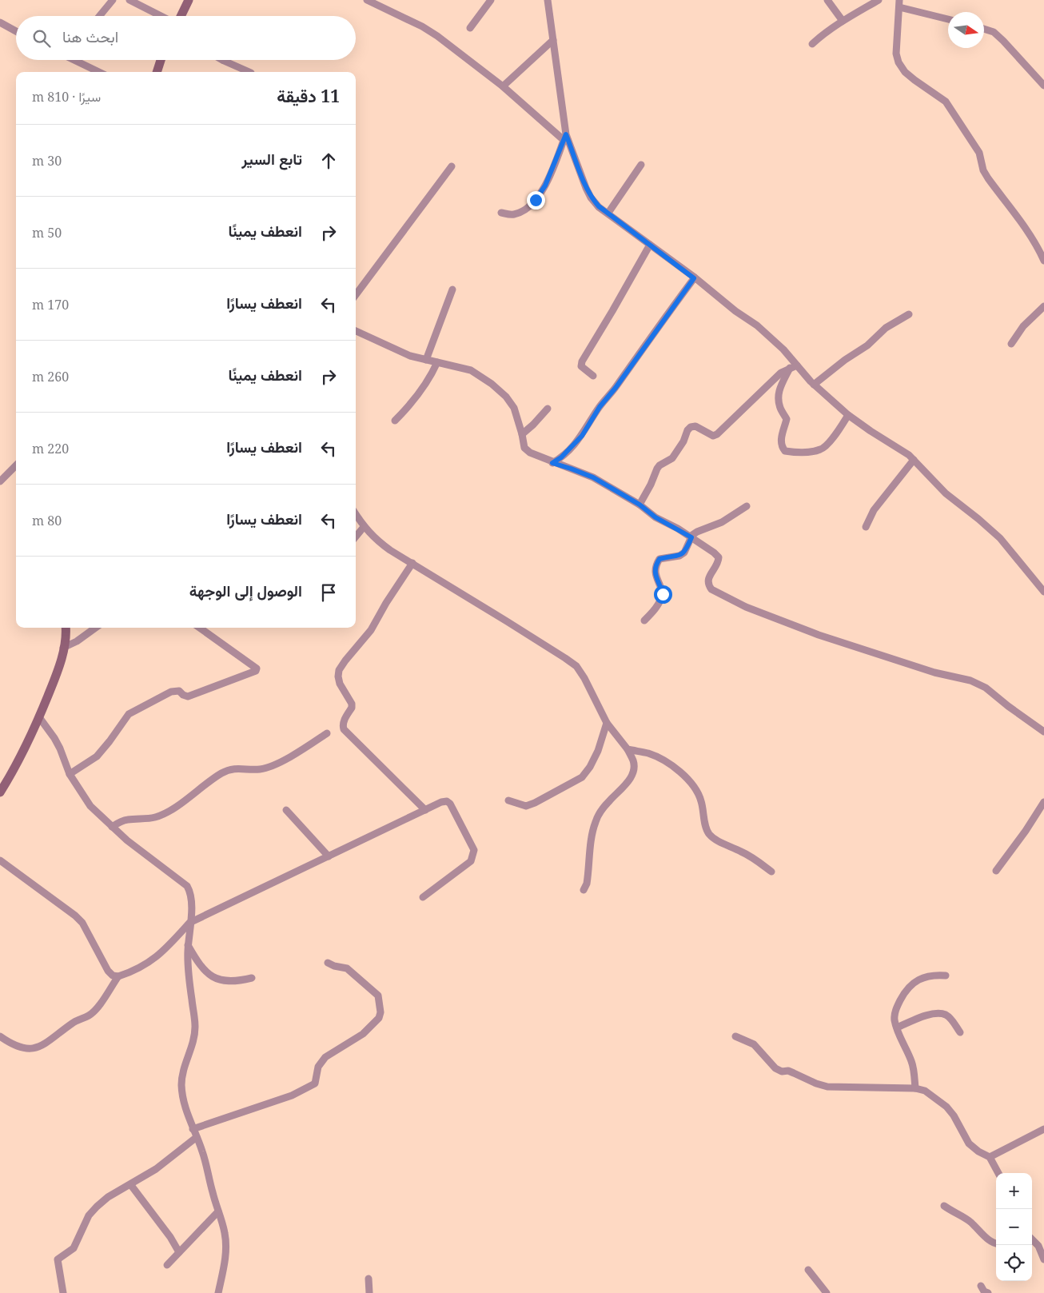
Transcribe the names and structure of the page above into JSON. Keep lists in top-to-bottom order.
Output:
{
  "north": "right",
  "page": {
    "search": "ابحث هنا",
    "heading": ["11 دقيقة", "سيرًا · 810 m"],
    "list": [
      ["تابع السير", "30 m"],
      ["انعطف يمينًا", "50 m"],
      ["انعطف يسارًا", "170 m"],
      ["انعطف يمينًا", "260 m"],
      ["انعطف يسارًا", "220 m"],
      ["انعطف يسارًا", "80 m"],
      "الوصول إلى الوجهة"
    ],
    "map_buttons": ["+", "−"]
  }
}
